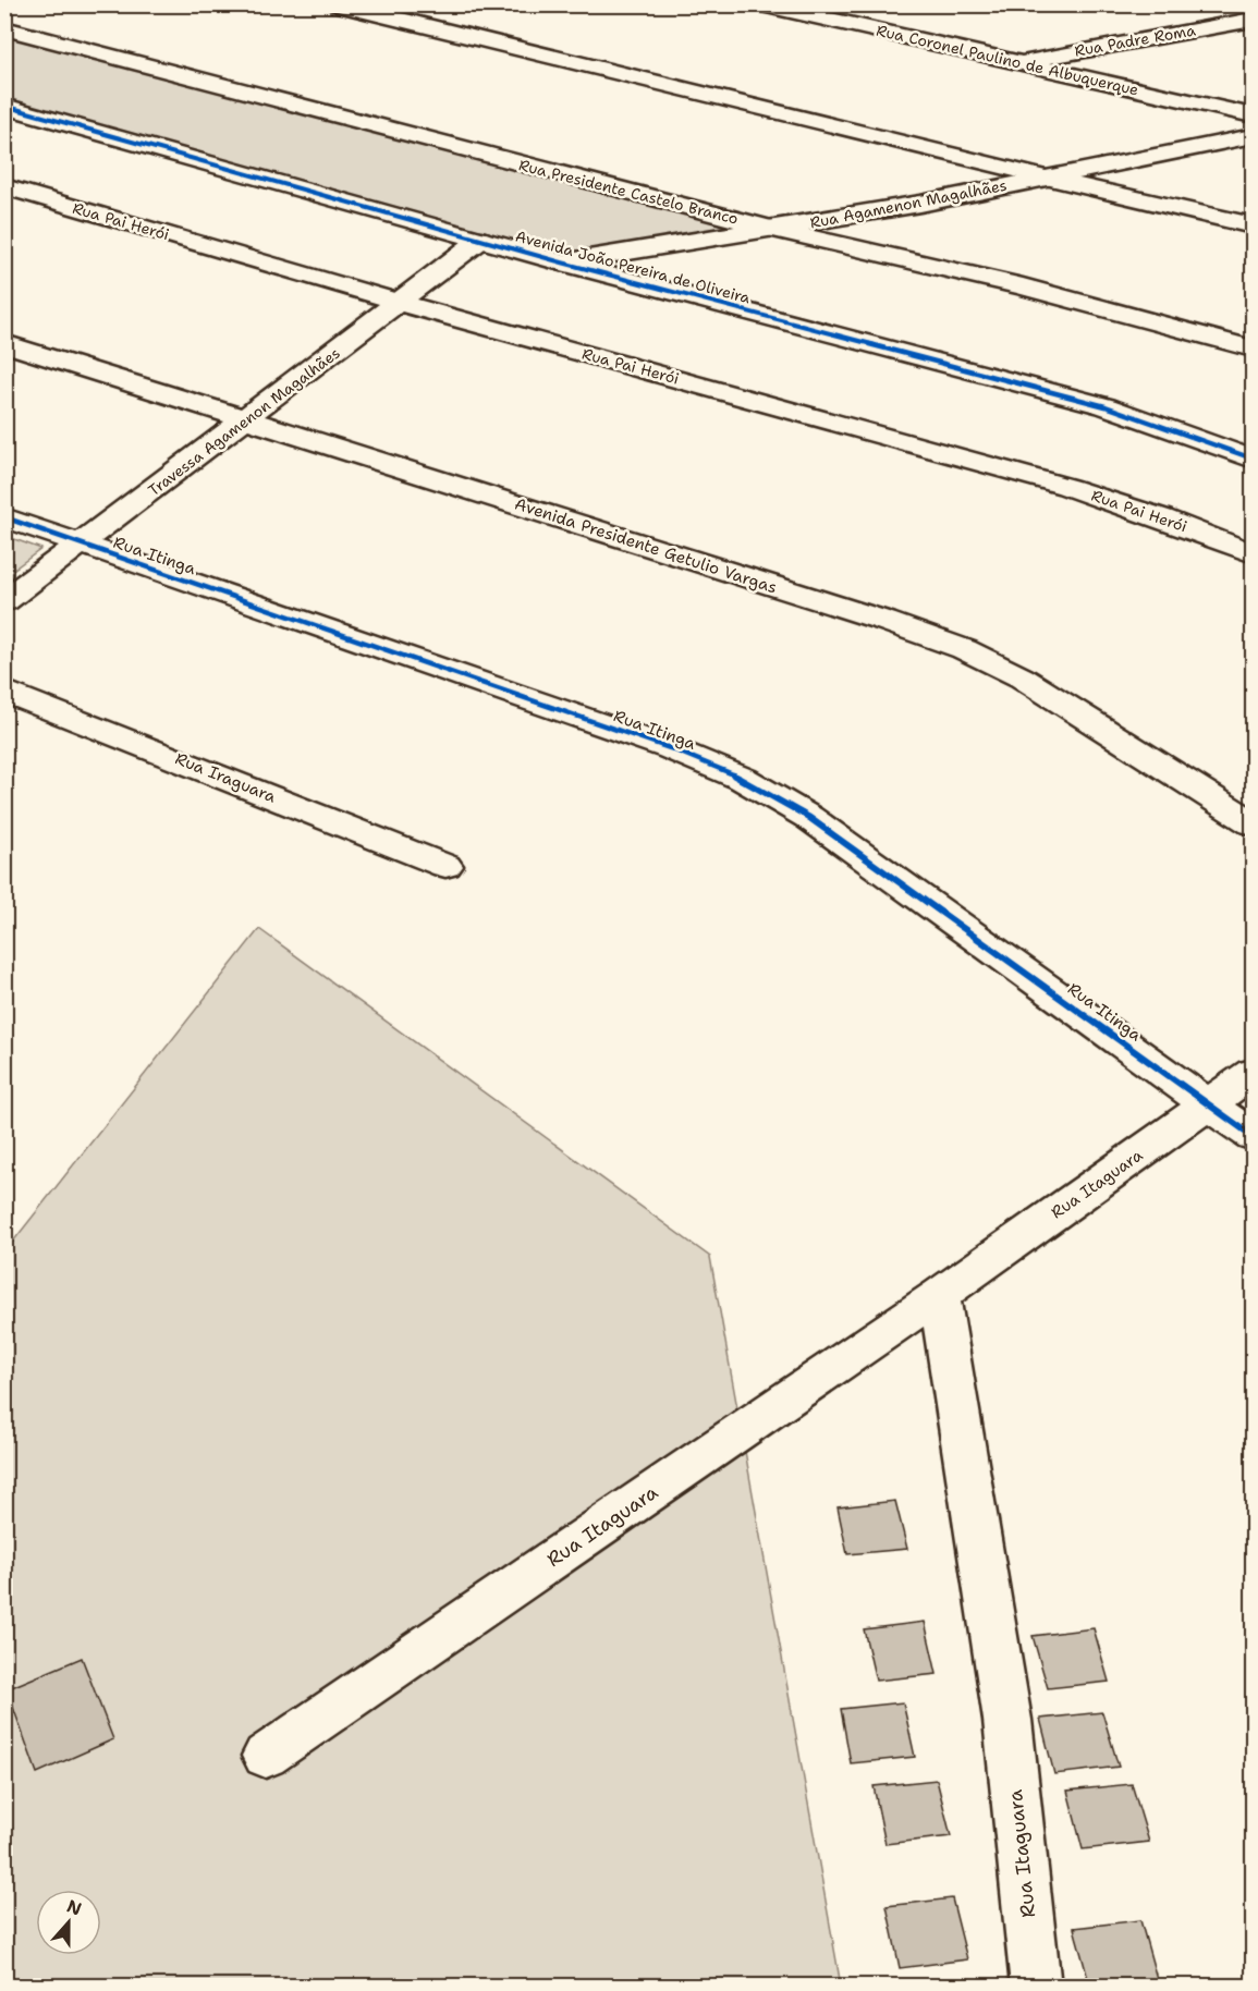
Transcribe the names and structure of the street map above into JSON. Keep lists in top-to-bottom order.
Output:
{
  "streets": {
    "street": [
      "Rua Padre Roma",
      "Rua Coronel Paulino de Albuquerque",
      "Rua Presidente Castelo Branco",
      "Rua Agamenon Magalhães",
      "Rua Pai Herói",
      "Avenida João Pereira de Oliveira",
      "Travessa Agamenon Magalhães",
      "Avenida Presidente Getulio Vargas",
      "Rua Itinga",
      "Rua Iraguara",
      "Rua Itaguara"
    ]
  },
  "crossings": [
    ["Rua Padre Roma", "Rua Coronel Paulino de Albuquerque"],
    ["Rua Presidente Castelo Branco", "Rua Agamenon Magalhães"],
    ["Rua Agamenon Magalhães", "Avenida João Pereira de Oliveira"],
    ["Rua Pai Herói", "Travessa Agamenon Magalhães"],
    ["Avenida João Pereira de Oliveira", "Travessa Agamenon Magalhães"],
    ["Travessa Agamenon Magalhães", "Avenida Presidente Getulio Vargas"],
    ["Travessa Agamenon Magalhães", "Rua Itinga"],
    ["Rua Itinga", "Rua Itaguara"]
  ],
  "north": "top"
}
